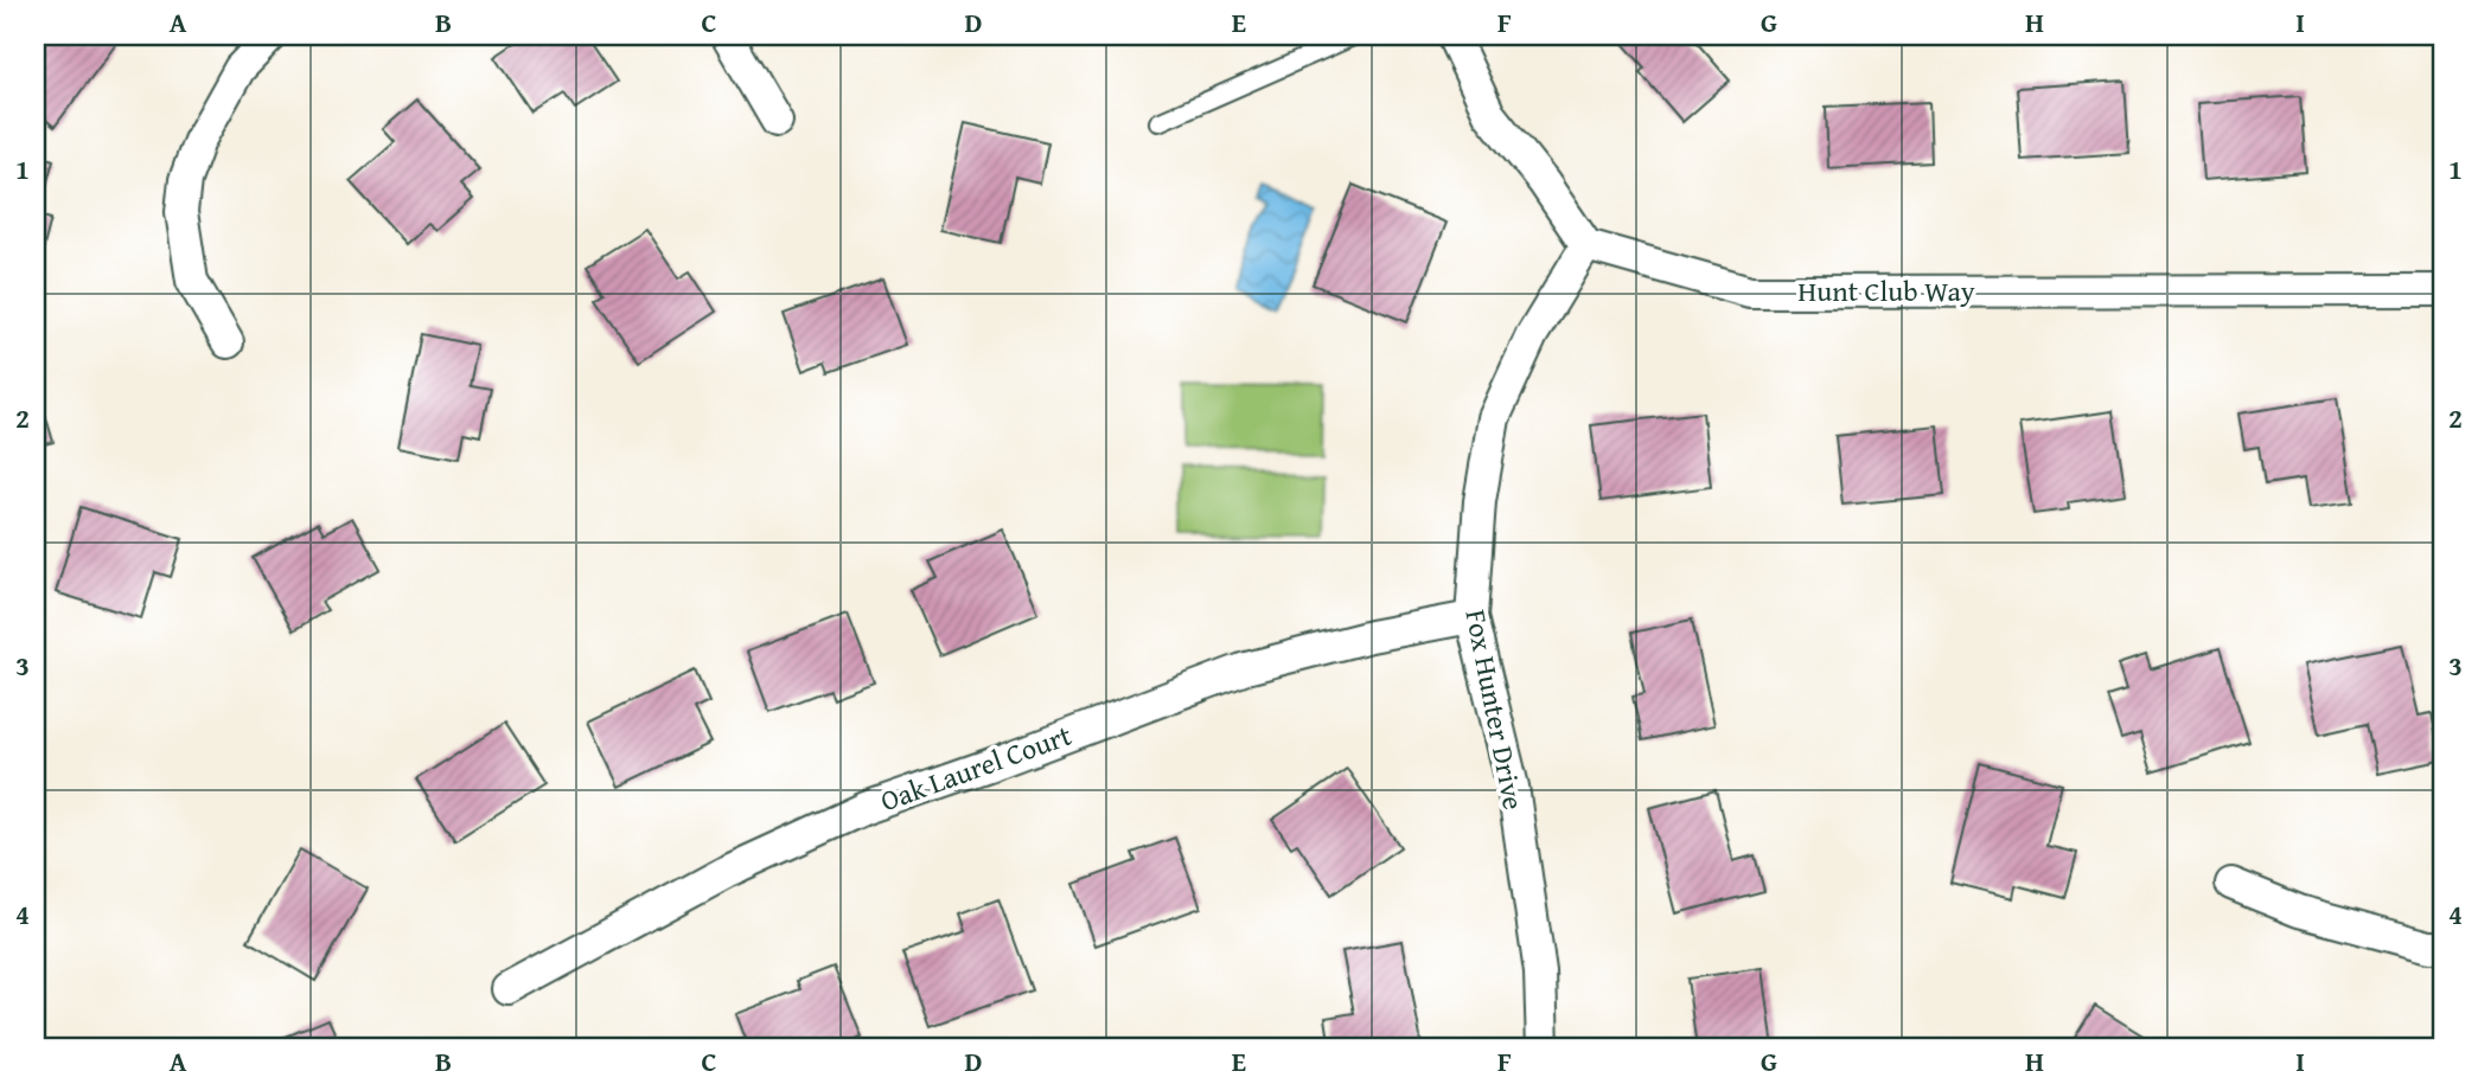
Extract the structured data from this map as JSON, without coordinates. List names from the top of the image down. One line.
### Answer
{"streets":{"street":["Hunt Club Way","Fox Hunter Drive","Oak Laurel Court"]},"crossings":[["Hunt Club Way","Fox Hunter Drive"],["Fox Hunter Drive","Oak Laurel Court"]],"grid":{"columns":["A","B","C","D","E","F","G","H","I"],"rows":["1","2","3","4"]}}
